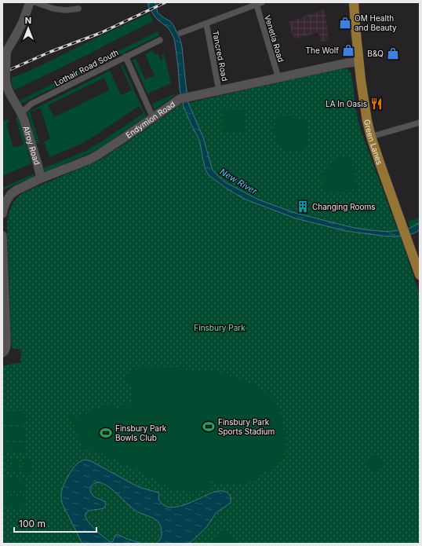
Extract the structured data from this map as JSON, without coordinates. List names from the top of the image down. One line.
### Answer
{"streets":{"main road":["Endymion Road","Green Lanes","Alroy Road"],"street":["Venetia Road","Tancred Road","Lothair Road South"]},"crossings":[["Venetia Road","Endymion Road"],["Tancred Road","Endymion Road"],["Lothair Road South","Alroy Road"],["Endymion Road","Green Lanes"],["Endymion Road","Alroy Road"]],"water":["New River"],"parks":["Finsbury Park"],"places":{"shop":["OM Health and Beauty","The Wolf","B&Q"],"restaurant":["LA In Oasis"],"building":["Changing Rooms"],"sports":["Finsbury Park Sports Stadium","Finsbury Park Bowls Club"]},"scale_bar":"100 m","north":"top"}
